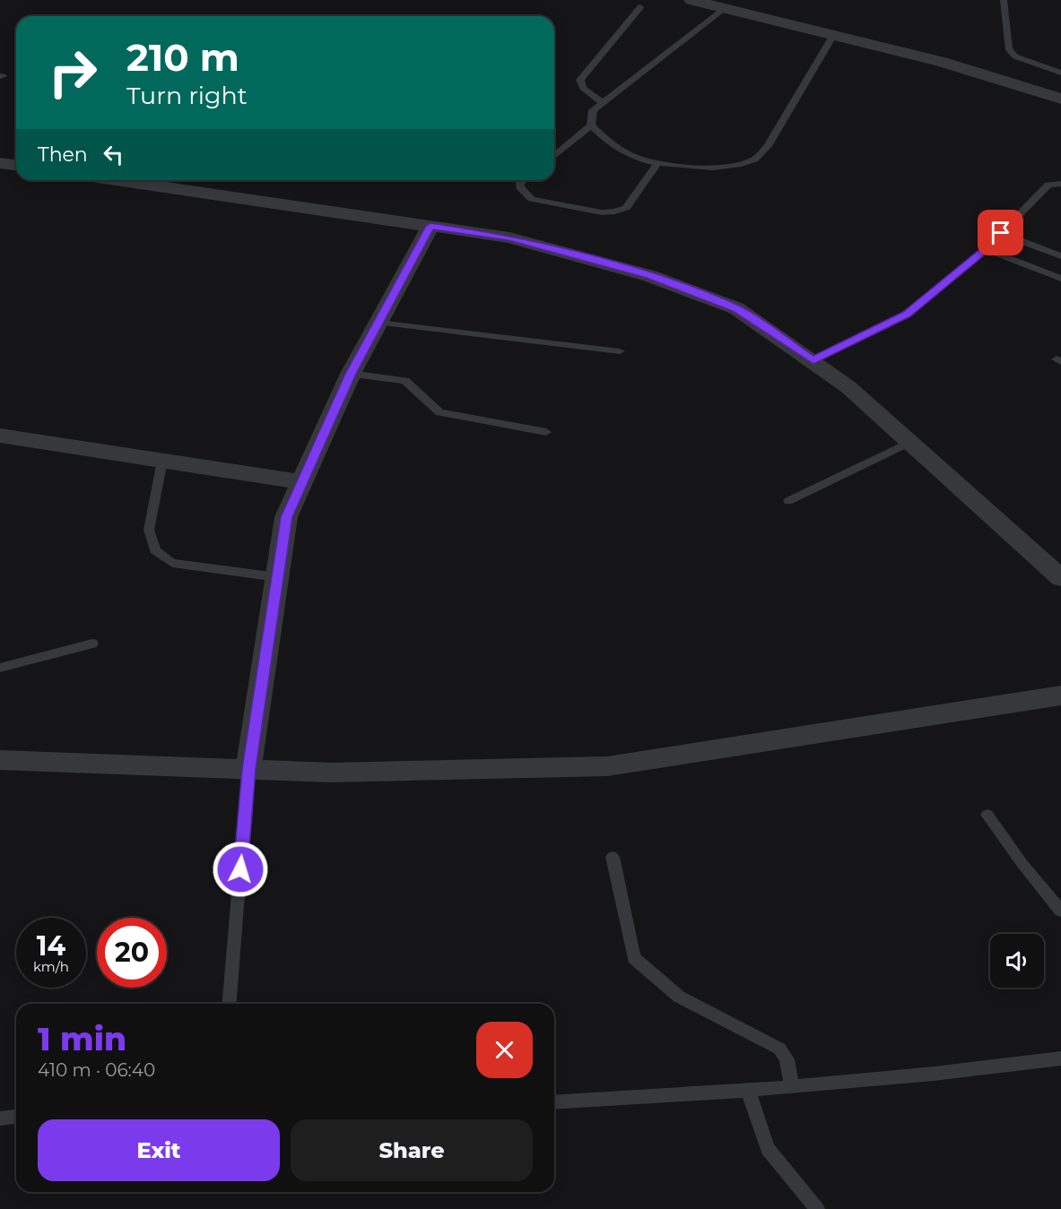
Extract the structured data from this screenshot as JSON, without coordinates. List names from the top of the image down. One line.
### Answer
{"page":{"turn":["210 m","Turn right"],"then":"Then","speed":"14 km/h","limit":"20","heading":["1 min","410 m · 06:40"],"buttons":["Exit","Share"]}}
